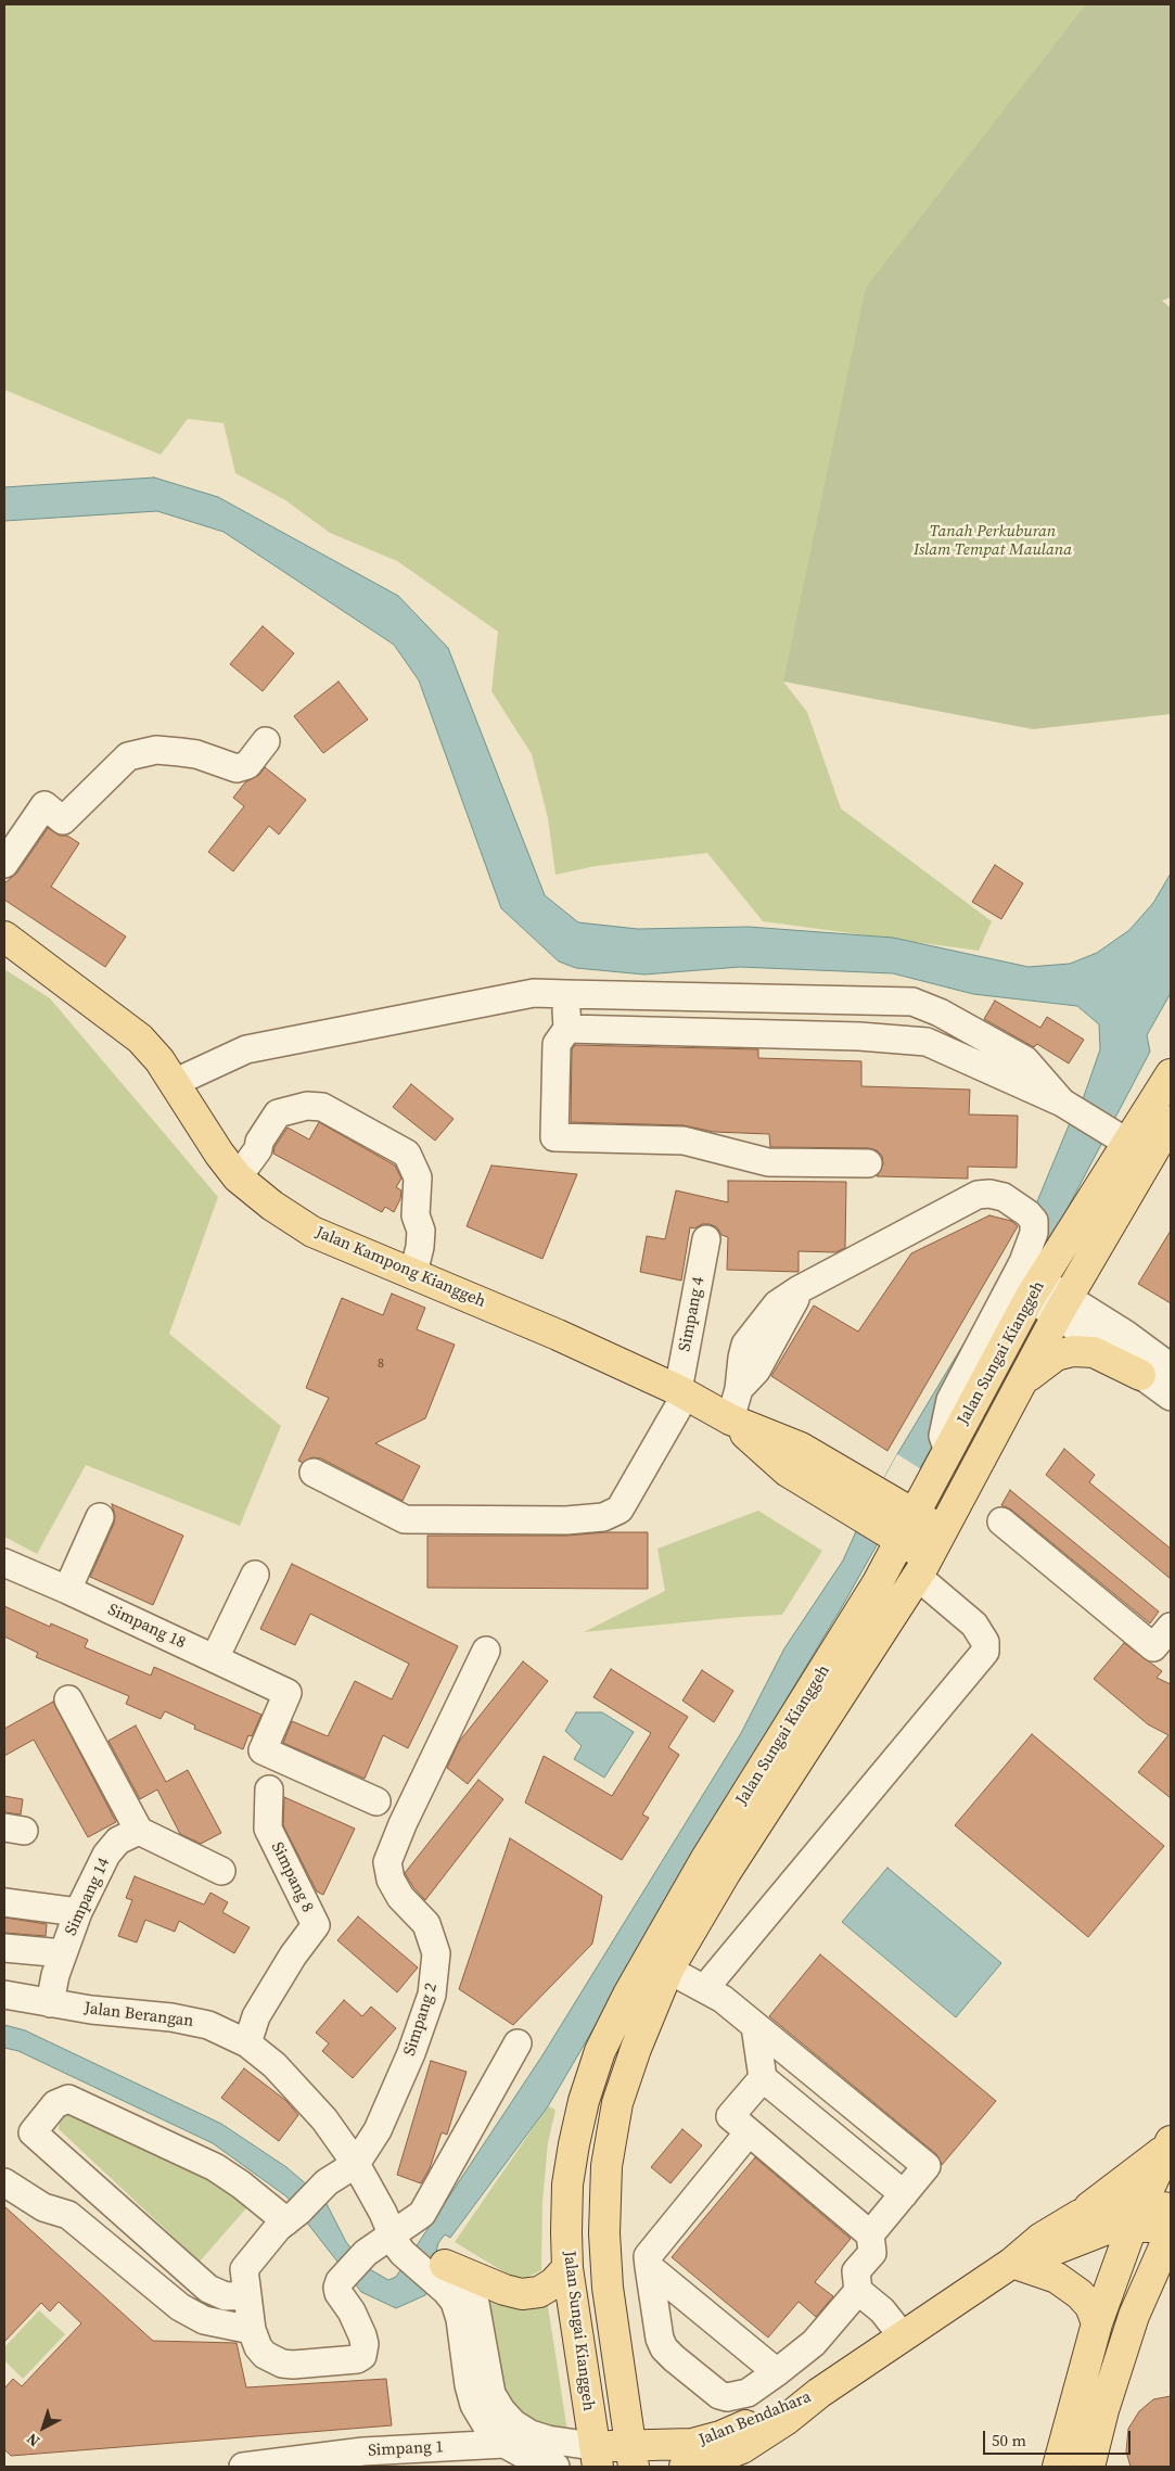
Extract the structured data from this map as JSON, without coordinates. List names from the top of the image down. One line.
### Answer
{"streets":{"main road":["Jalan Kampong Kianggeh","Jalan Sungai Kianggeh","Jalan Bendahara"],"street":["Simpang 4","Simpang 18","Simpang 8","Simpang 14","Jalan Berangan","Simpang 2","Simpang 1"]},"crossings":[["Jalan Kampong Kianggeh","Simpang 4"],["Jalan Kampong Kianggeh","Jalan Sungai Kianggeh"],["Jalan Sungai Kianggeh","Jalan Berangan"],["Jalan Sungai Kianggeh","Jalan Bendahara"],["Simpang 8","Jalan Berangan"],["Simpang 14","Jalan Berangan"],["Jalan Berangan","Simpang 2"],["Jalan Berangan","Jalan Bendahara"],["Jalan Berangan","Simpang 1"]],"parks":["Tanah Perkuburan Islam Tempat Maulana"],"house_numbers":["8"],"scale_bar":"50 m","north":"bottom left"}
